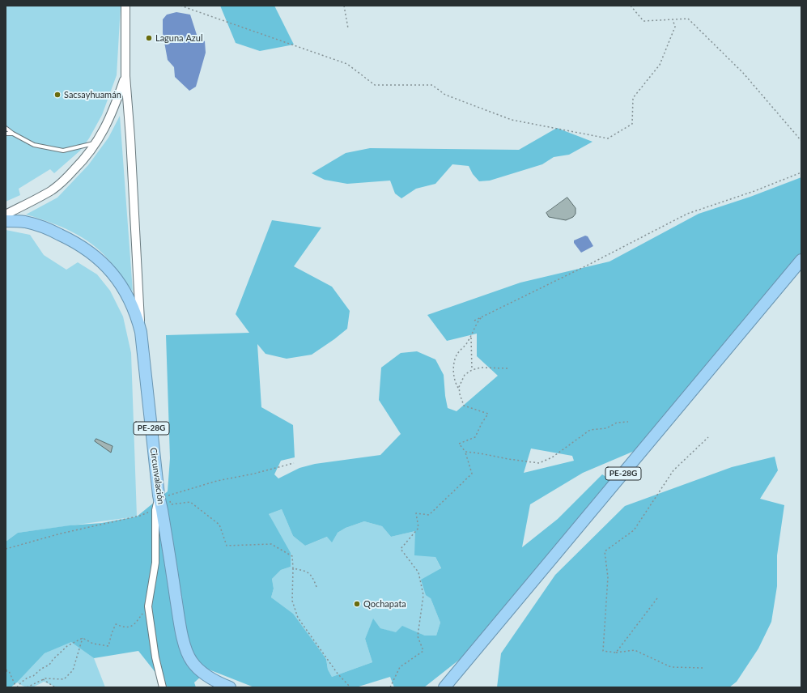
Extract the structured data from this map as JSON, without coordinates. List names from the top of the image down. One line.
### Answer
{"streets":{"highway":["PE-28G","Circunvalación"]},"places":["Laguna Azul","Sacsayhuamán","Qochapata"]}
